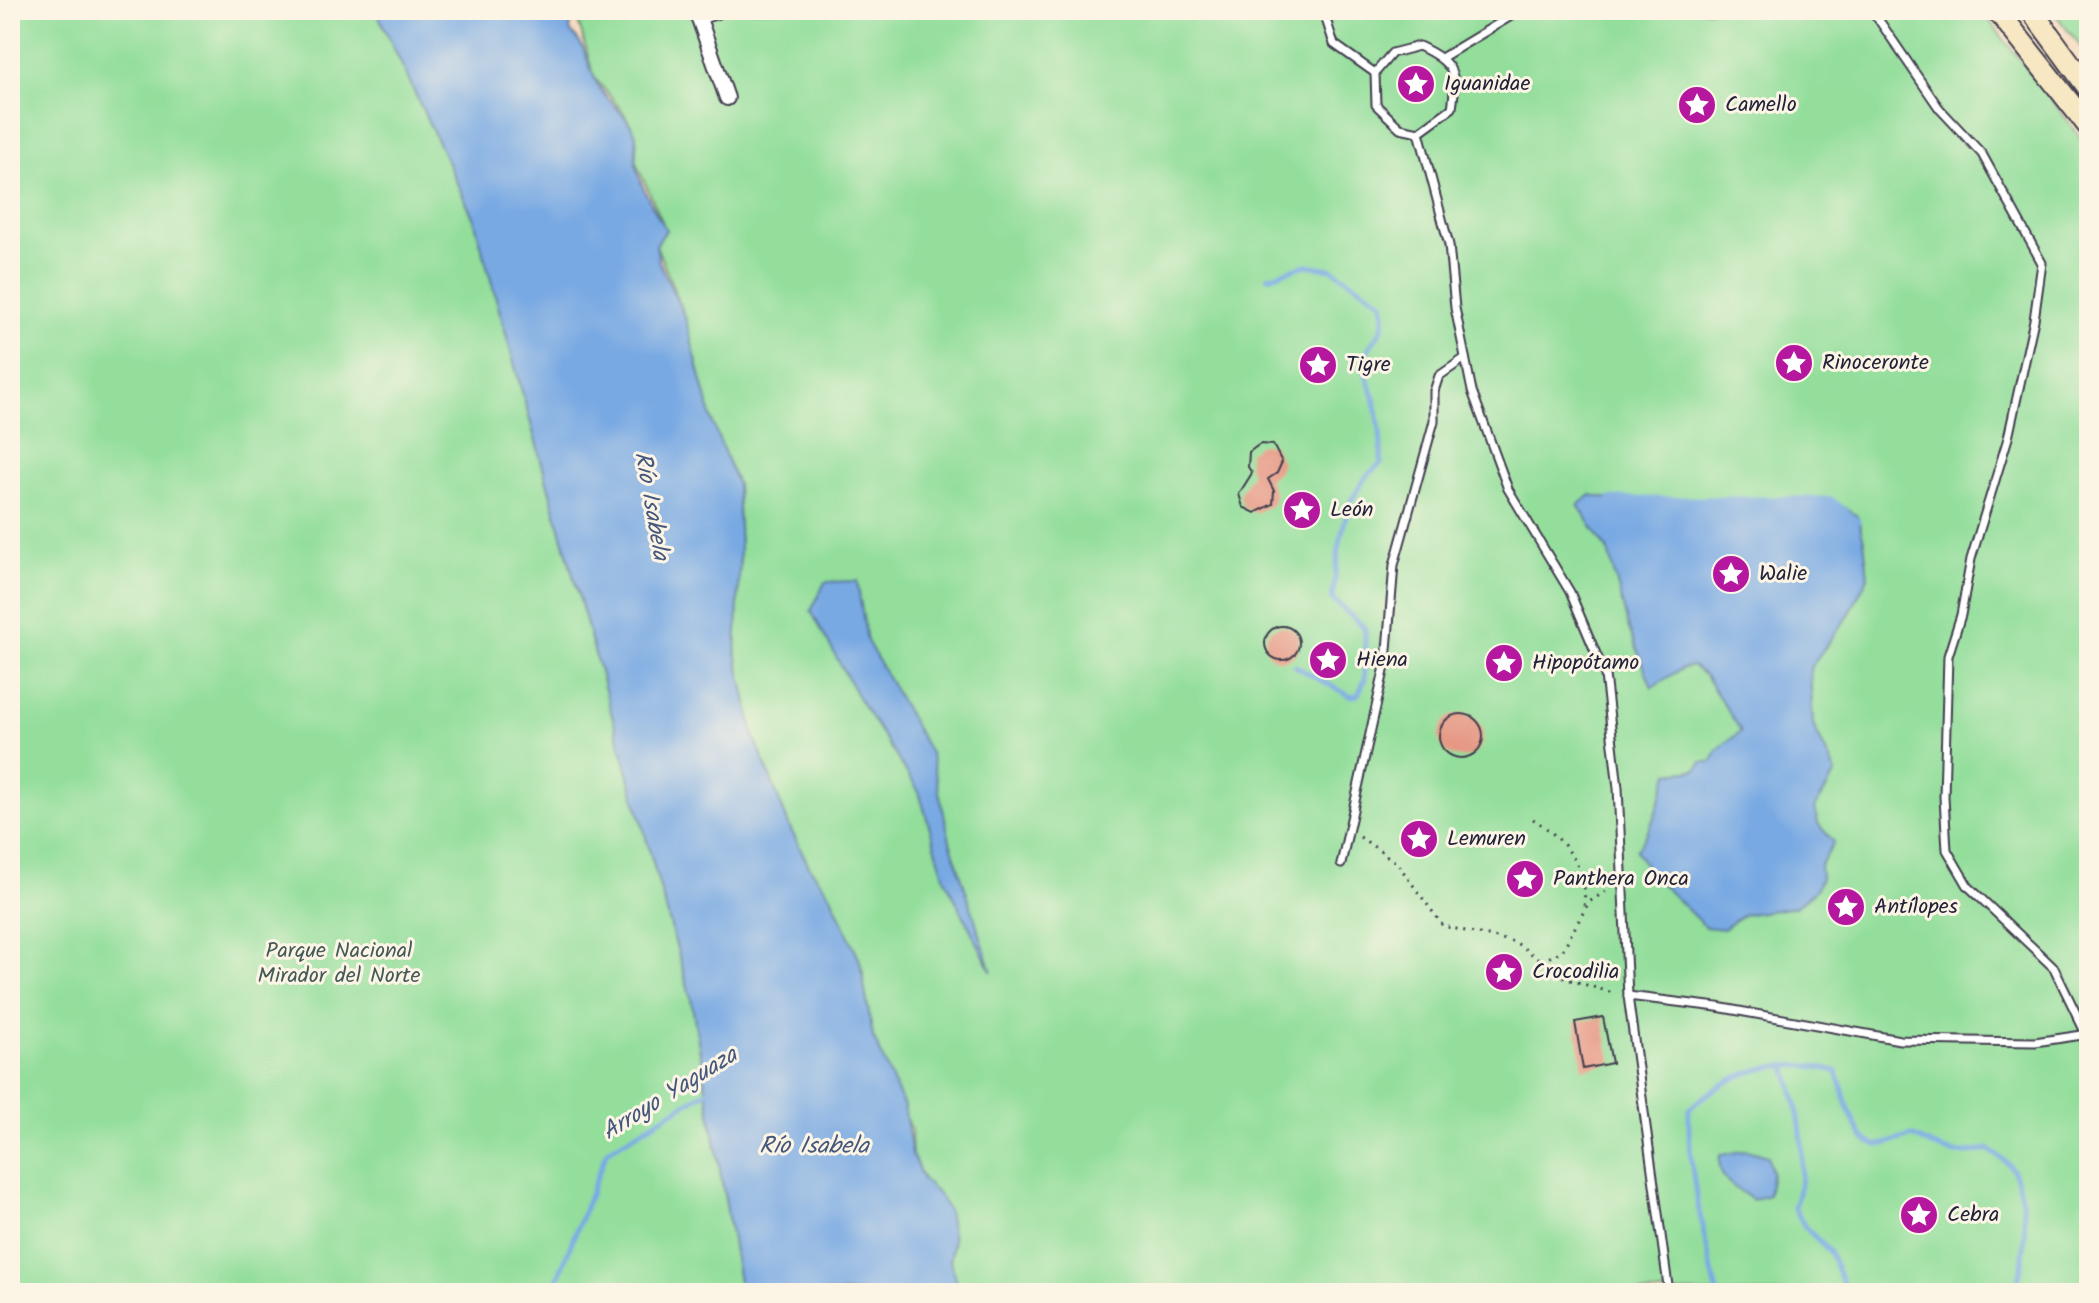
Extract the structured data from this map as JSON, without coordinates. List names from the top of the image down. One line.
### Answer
{"water":["Río Isabela","Arroyo Yaguaza"],"parks":["Parque Nacional Mirador del Norte"],"places":{"place":["Iguanidae","Camello","Rinoceronte","Tigre","León","Walie","Hiena","Hipopótamo","Lemuren","Panthera Onca","Antílopes","Crocodilia","Cebra"]}}
